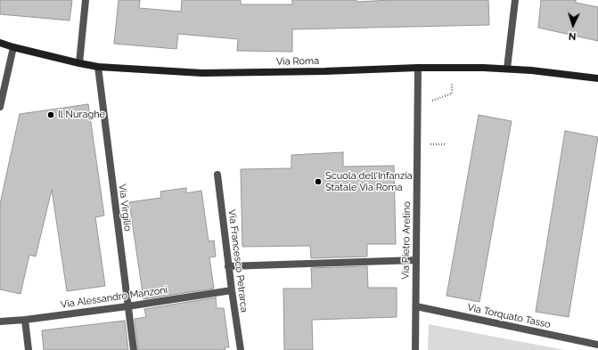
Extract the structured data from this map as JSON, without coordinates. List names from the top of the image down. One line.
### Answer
{"streets":{"main road":["Via Roma"],"street":["Via Virgilio","Via Pietro Aretino","Via Francesco Petrarca","Via Alessandro Manzoni","Via Torquato Tasso"]},"crossings":[["Via Roma","Via Virgilio"],["Via Roma","Via Pietro Aretino"],["Via Virgilio","Via Alessandro Manzoni"],["Via Pietro Aretino","Via Torquato Tasso"],["Via Francesco Petrarca","Via Alessandro Manzoni"]],"places":["Il Nuraghe","Scuola dell'Infanzia Statale Via Roma"],"north":"bottom"}
